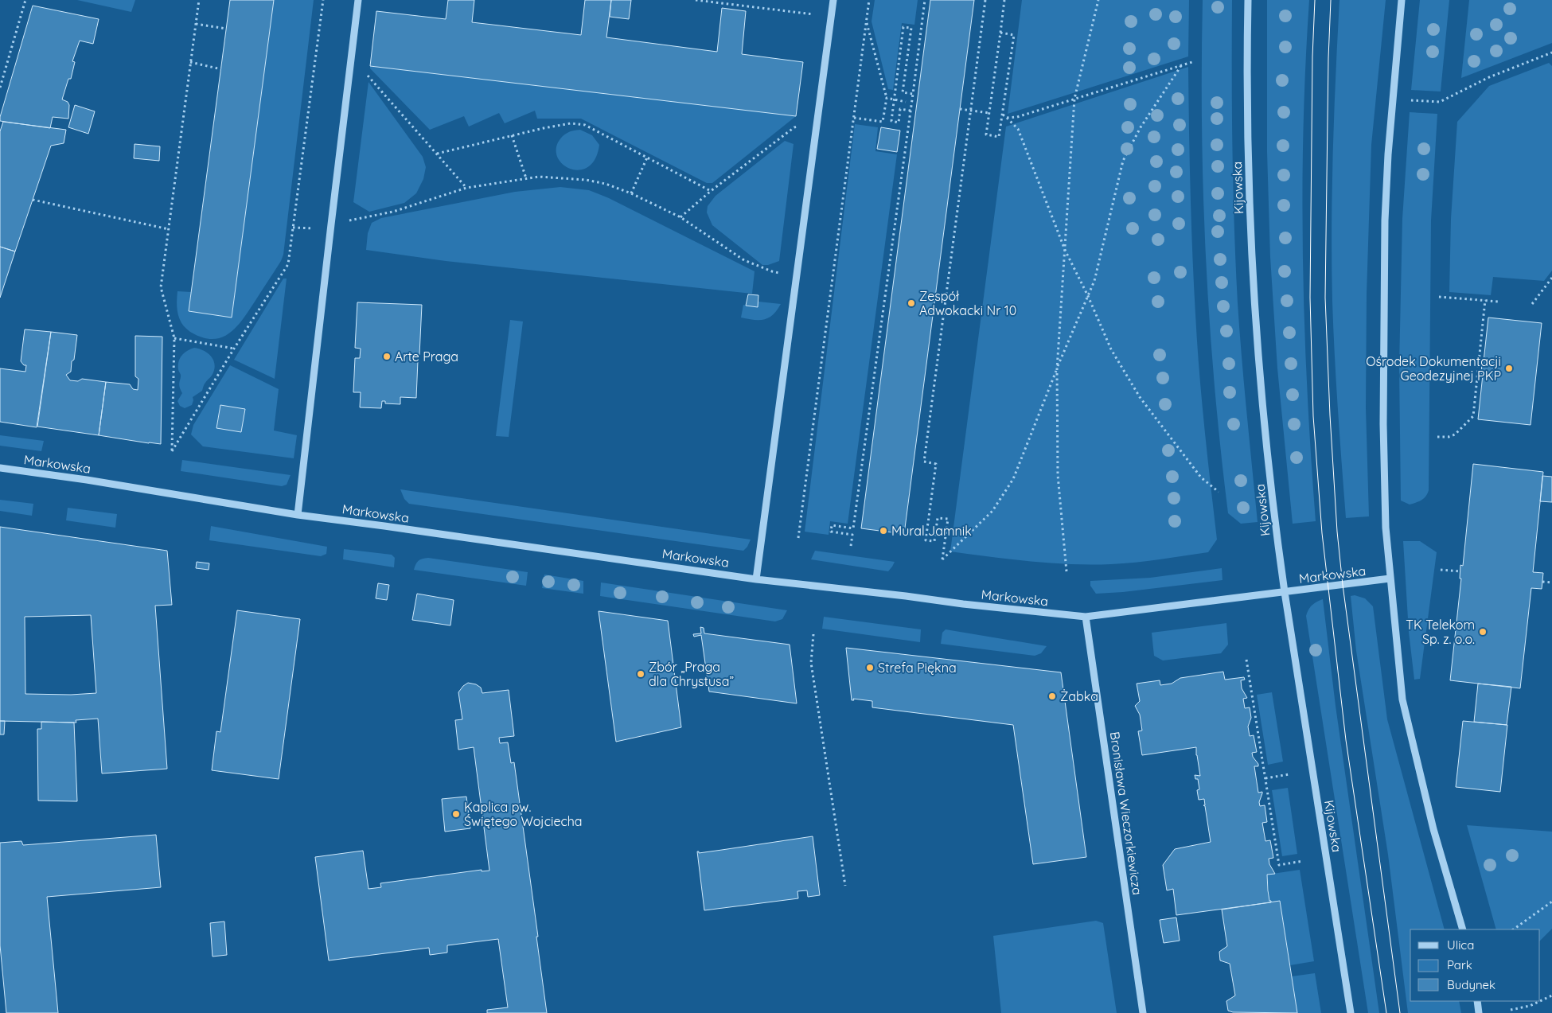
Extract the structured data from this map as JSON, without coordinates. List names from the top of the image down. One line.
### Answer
{"streets":{"street":["Kijowska","Markowska","Bronisława Wieczorkiewicza"]},"crossings":[["Kijowska","Markowska"],["Markowska","Bronisława Wieczorkiewicza"]],"places":["Zespół Adwokacki Nr 10","Arte Praga","Ośrodek Dokumentacji Geodezyjnej PKP","Mural Jamnik","TK Telekom Sp. z. o.o.","Strefa Piękna","Zbór „Praga dla Chrystusa”","Żabka","Kaplica pw. Świętego Wojciecha"],"legend":["Ulica","Park","Budynek"]}
